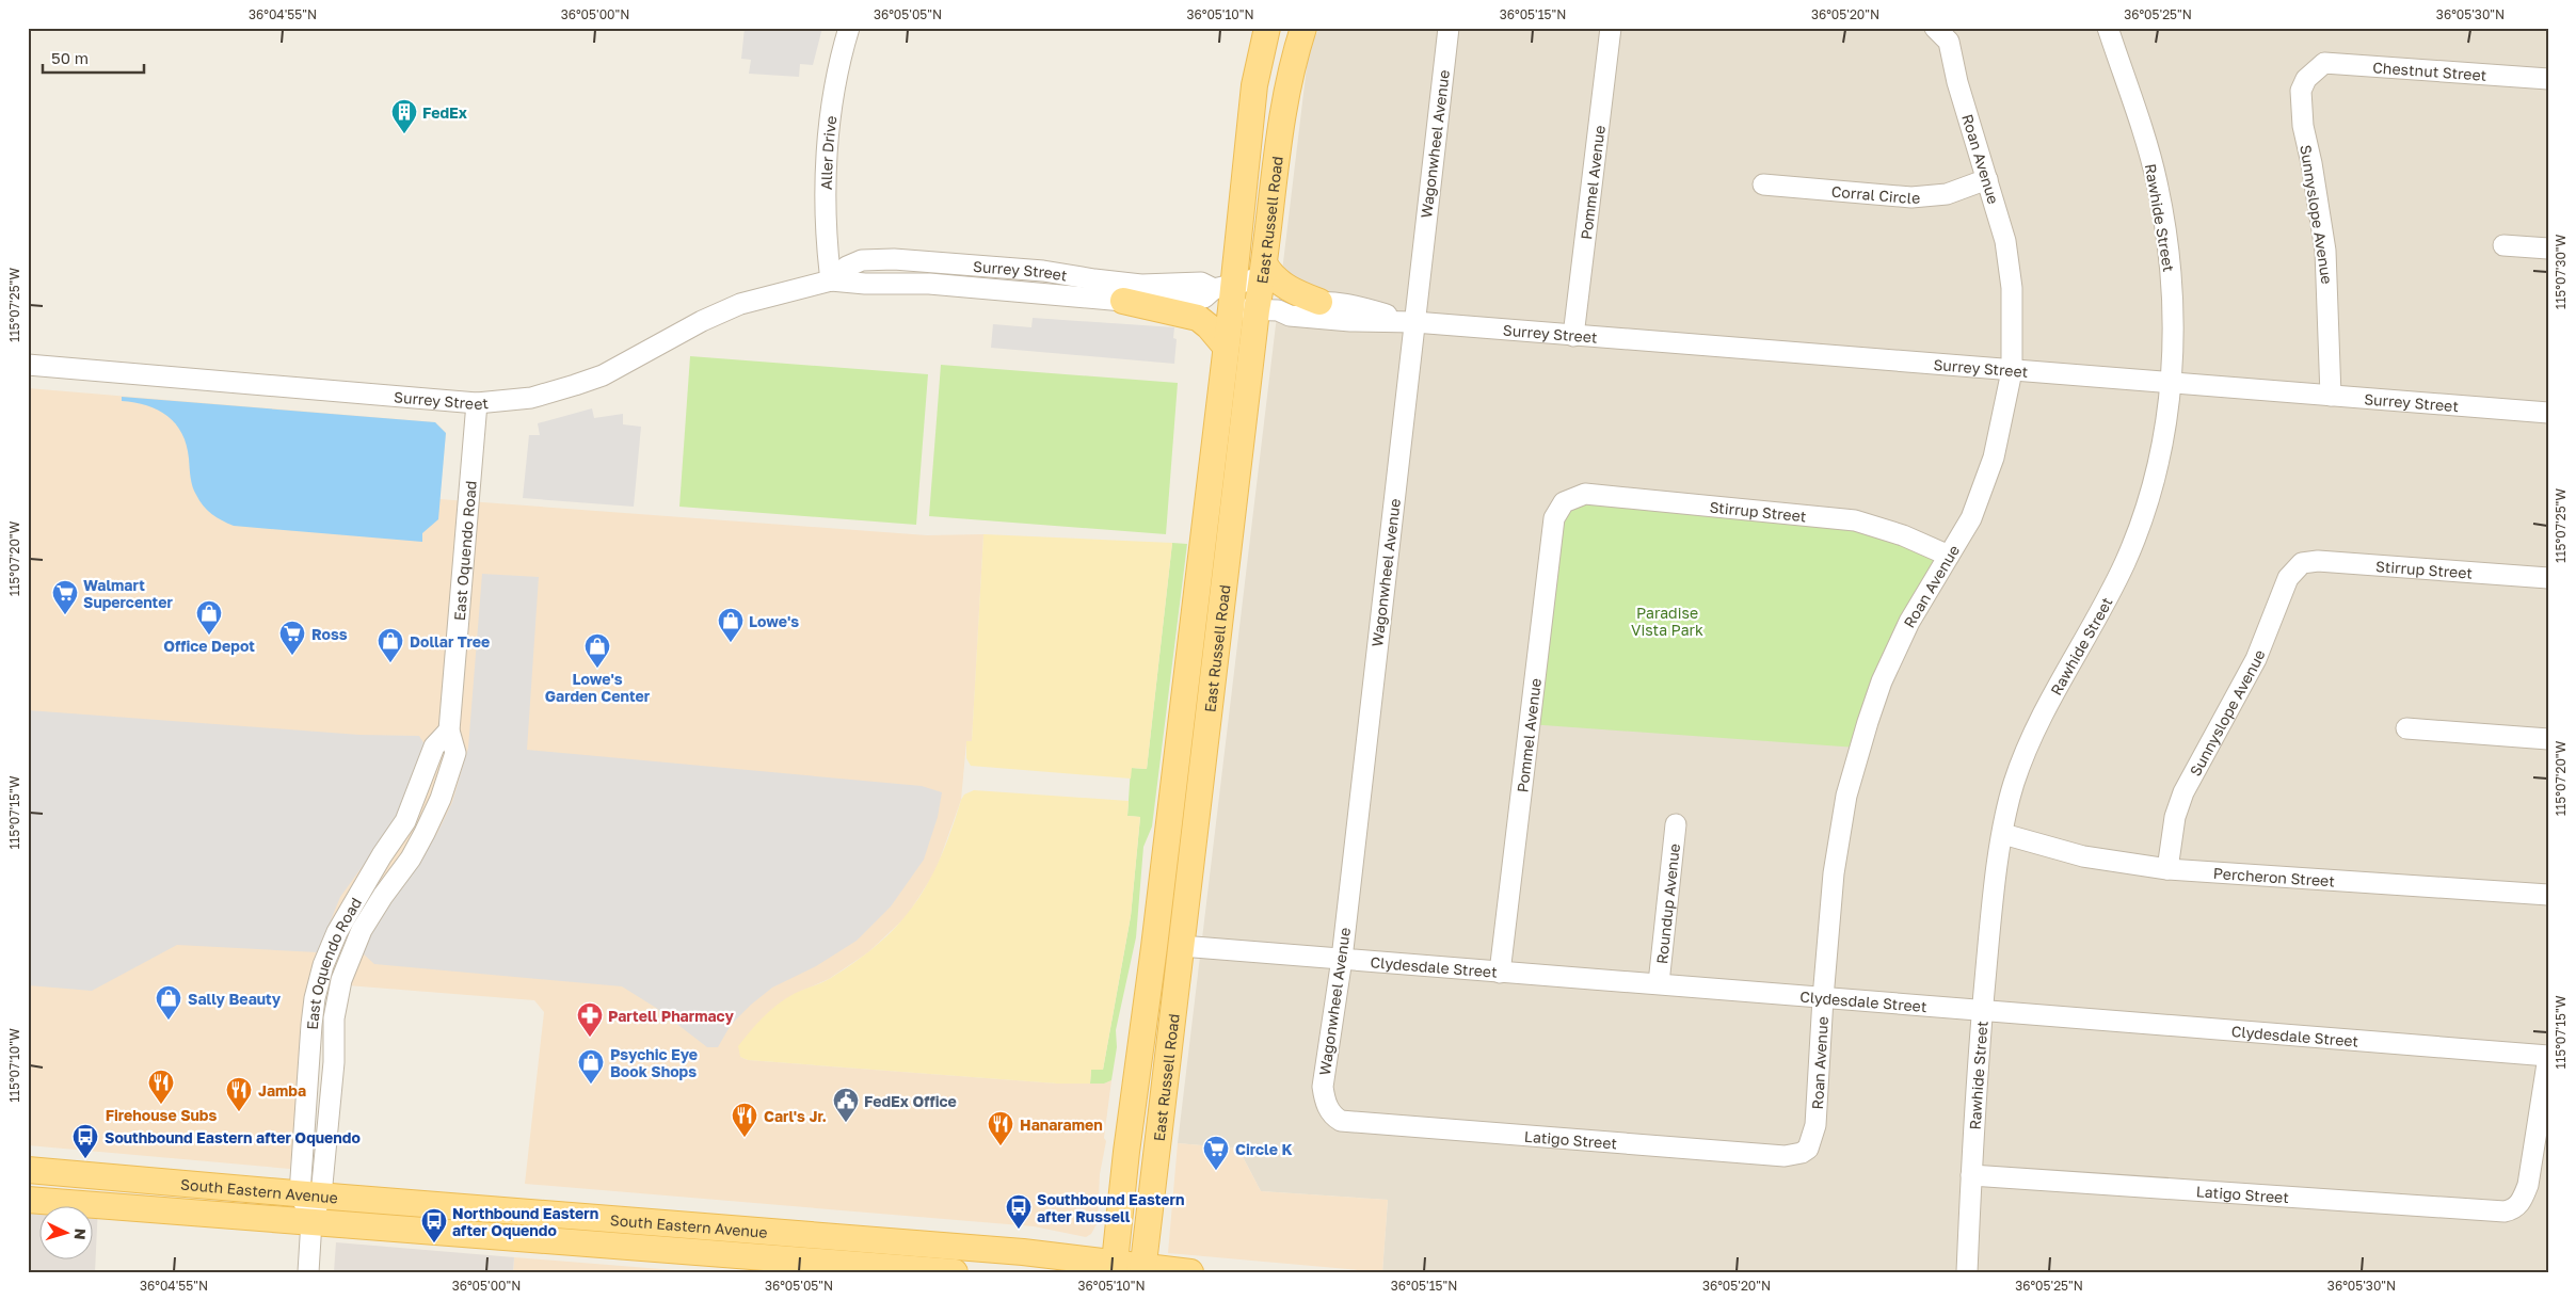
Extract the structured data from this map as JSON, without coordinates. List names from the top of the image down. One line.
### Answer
{"streets":{"main road":["East Russell Road","South Eastern Avenue"],"street":["Chestnut Street","Wagonwheel Avenue","Aller Drive","Roan Avenue","Pommel Avenue","Corral Circle","Sunnyslope Avenue","Rawhide Street","Surrey Street","Stirrup Street","East Oquendo Road","Percheron Street","Roundup Avenue","Clydesdale Street","Latigo Street"]},"crossings":[["Chestnut Street","Sunnyslope Avenue"],["Wagonwheel Avenue","Surrey Street"],["Wagonwheel Avenue","Clydesdale Street"],["Wagonwheel Avenue","Latigo Street"],["Aller Drive","Surrey Street"],["Roan Avenue","Corral Circle"],["Roan Avenue","Surrey Street"],["Roan Avenue","Stirrup Street"],["Roan Avenue","Clydesdale Street"],["Roan Avenue","Latigo Street"],["Pommel Avenue","Surrey Street"],["Pommel Avenue","Stirrup Street"],["Pommel Avenue","Clydesdale Street"],["Sunnyslope Avenue","Surrey Street"],["Sunnyslope Avenue","Stirrup Street"],["Sunnyslope Avenue","Percheron Street"],["Rawhide Street","Surrey Street"],["Rawhide Street","Percheron Street"],["Rawhide Street","Clydesdale Street"],["Rawhide Street","Latigo Street"],["East Russell Road","Surrey Street"],["East Russell Road","Clydesdale Street"],["East Russell Road","South Eastern Avenue"],["Surrey Street","East Oquendo Road"],["East Oquendo Road","South Eastern Avenue"],["Roundup Avenue","Clydesdale Street"],["Clydesdale Street","Latigo Street"]],"parks":["Paradise Vista Park"],"places":{"building":["FedEx"],"supermarket":["Walmart Supercenter","Ross","Circle K"],"shop":["Office Depot","Lowe's","Dollar Tree","Lowe's Garden Center","Sally Beauty","Psychic Eye Book Shops"],"pharmacy":["Partell Pharmacy"],"restaurant":["Firehouse Subs","Jamba","Carl's Jr.","Hanaramen"],"public building":["FedEx Office"],"bus stop":["Southbound Eastern after Oquendo","Southbound Eastern after Russell","Northbound Eastern after Oquendo"]},"scale_bar":"50 m","north":"right","coordinates":["36°04'55\"N","36°05'00\"N","36°05'05\"N","36°05'10\"N","36°05'15\"N","36°05'20\"N","36°05'25\"N","36°05'30\"N","115°07'30\"W","115°07'25\"W","115°07'20\"W","115°07'15\"W","115°07'10\"W"]}
